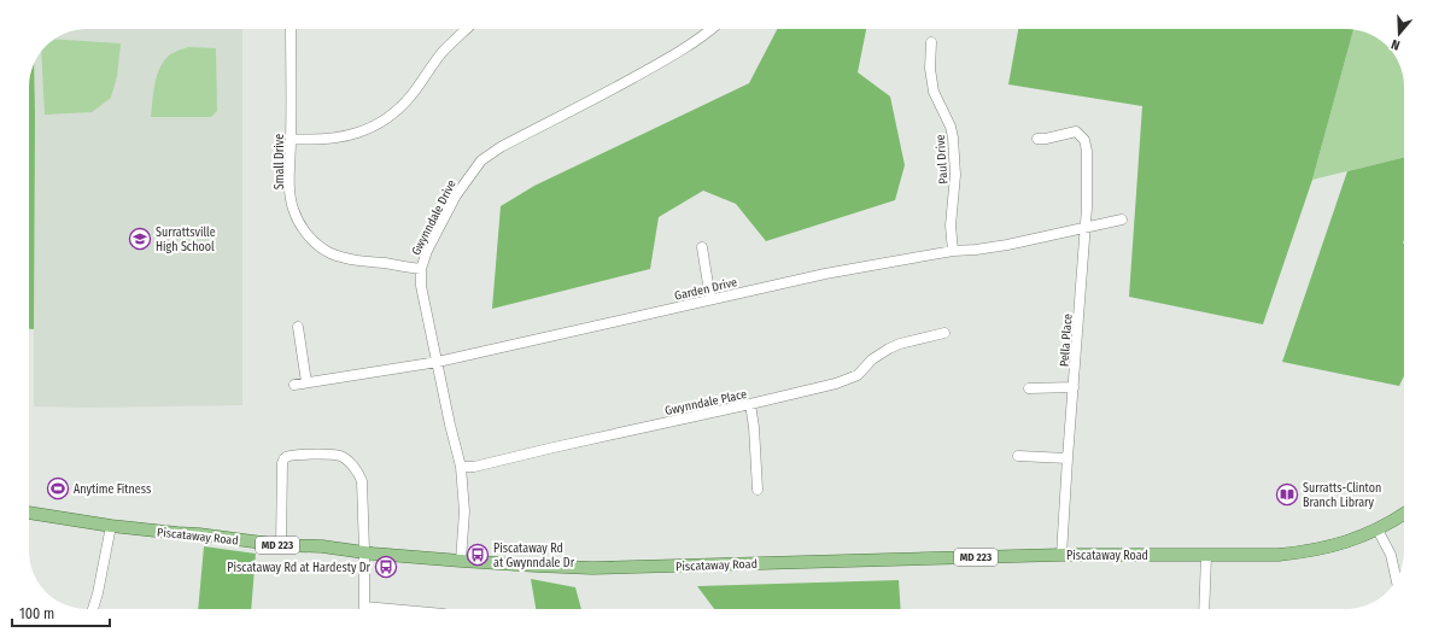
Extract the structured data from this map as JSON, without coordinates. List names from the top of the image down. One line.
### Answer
{"streets":{"main road":["Piscataway Road","MD 223"],"street":["Paul Drive","Small Drive","Gwynndale Drive","Garden Drive","Pella Place","Gwynndale Place"]},"crossings":[["Paul Drive","Garden Drive"],["Small Drive","Gwynndale Drive"],["Gwynndale Drive","Garden Drive"],["Gwynndale Drive","Gwynndale Place"],["Gwynndale Drive","Piscataway Road"],["Garden Drive","Pella Place"],["Pella Place","Piscataway Road"]],"places":{"school or university":["Surrattsville High School"],"sports":["Anytime Fitness"],"library":["Surratts-Clinton Branch Library"],"bus stop":["Piscataway Rd at Gwynndale Dr","Piscataway Rd at Hardesty Dr"]},"scale_bar":"100 m","north":"bottom"}
